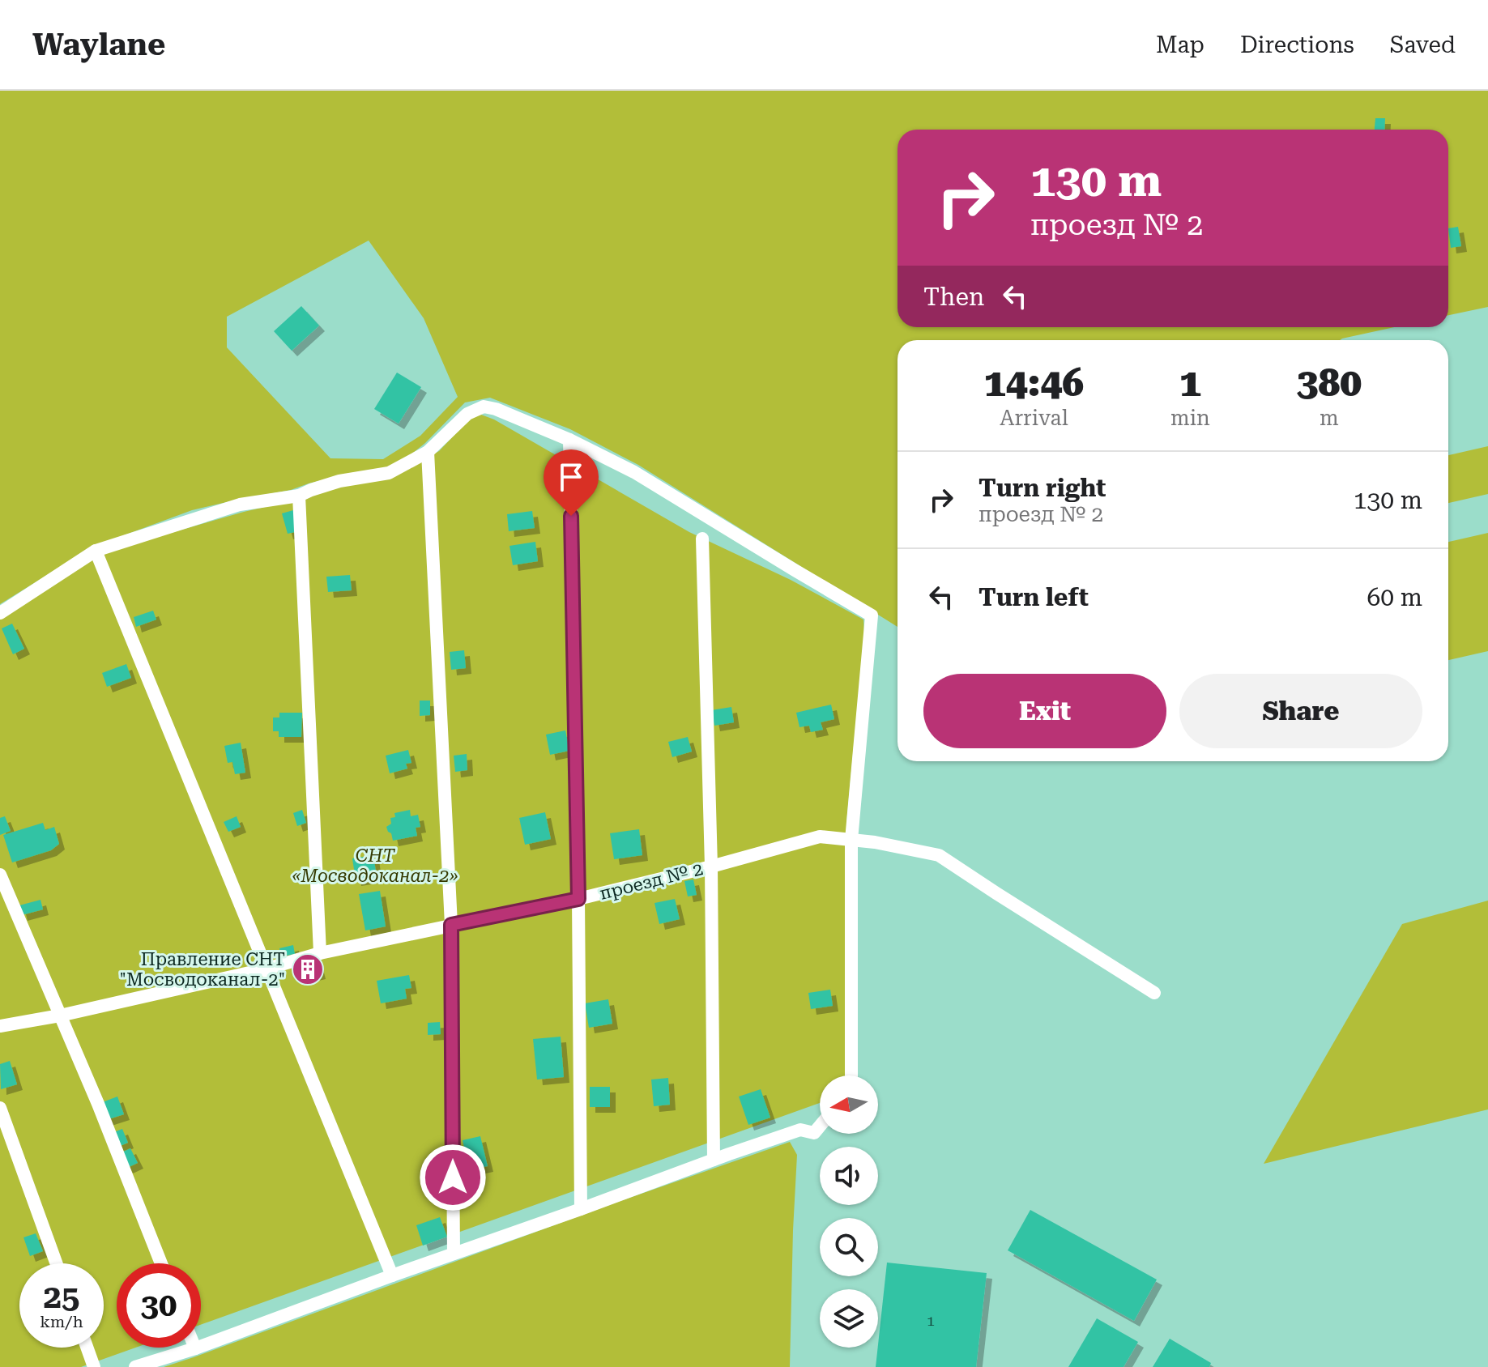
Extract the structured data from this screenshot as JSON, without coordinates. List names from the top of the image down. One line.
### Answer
{"streets":{"street":["проезд № 2"]},"parks":["СНТ «Мосводоканал-2»"],"places":{"building":["Правление СНТ \"Мосводоканал-2\""]},"house_numbers":["1"],"north":"left","page":{"header":"Waylane","nav":["Map","Directions","Saved"],"turn":["130 m","проезд № 2"],"then":"Then","eta":["14:46","Arrival","1","min","380","m"],"list":[{"name":"Turn right","note":"проезд № 2","value":"130 m"},{"name":"Turn left","value":"60 m"}],"buttons":["Exit","Share"],"speed":"25 km/h","limit":"30"}}
